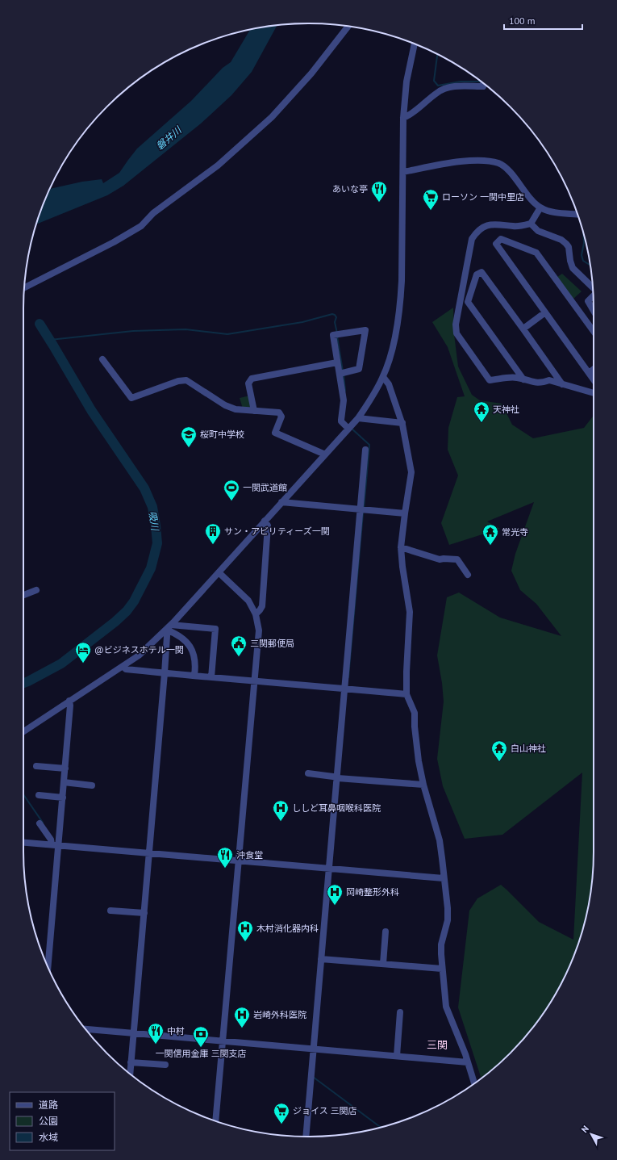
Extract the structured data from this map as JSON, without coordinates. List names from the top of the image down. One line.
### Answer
{"districts":["三関"],"water":["磐井川","吸川"],"places":{"restaurant":["あいな亭","沖食堂","中村"],"supermarket":["ローソン 一関中里店","ジョイス 三関店"],"temple":["天神社","常光寺","白山神社"],"school or university":["桜町中学校"],"sports":["一関武道館"],"building":["サン・アビリティーズ一関"],"public building":["三関郵便局"],"hotel":["@ビジネスホテル一関"],"hospital":["ししど耳鼻咽喉科医院","岡崎整形外科","木村消化器内科","岩崎外科医院"],"bank":["一関信用金庫 三関支店"]},"legend":["道路","公園","水域"],"scale_bar":"100 m","north":"top left"}
